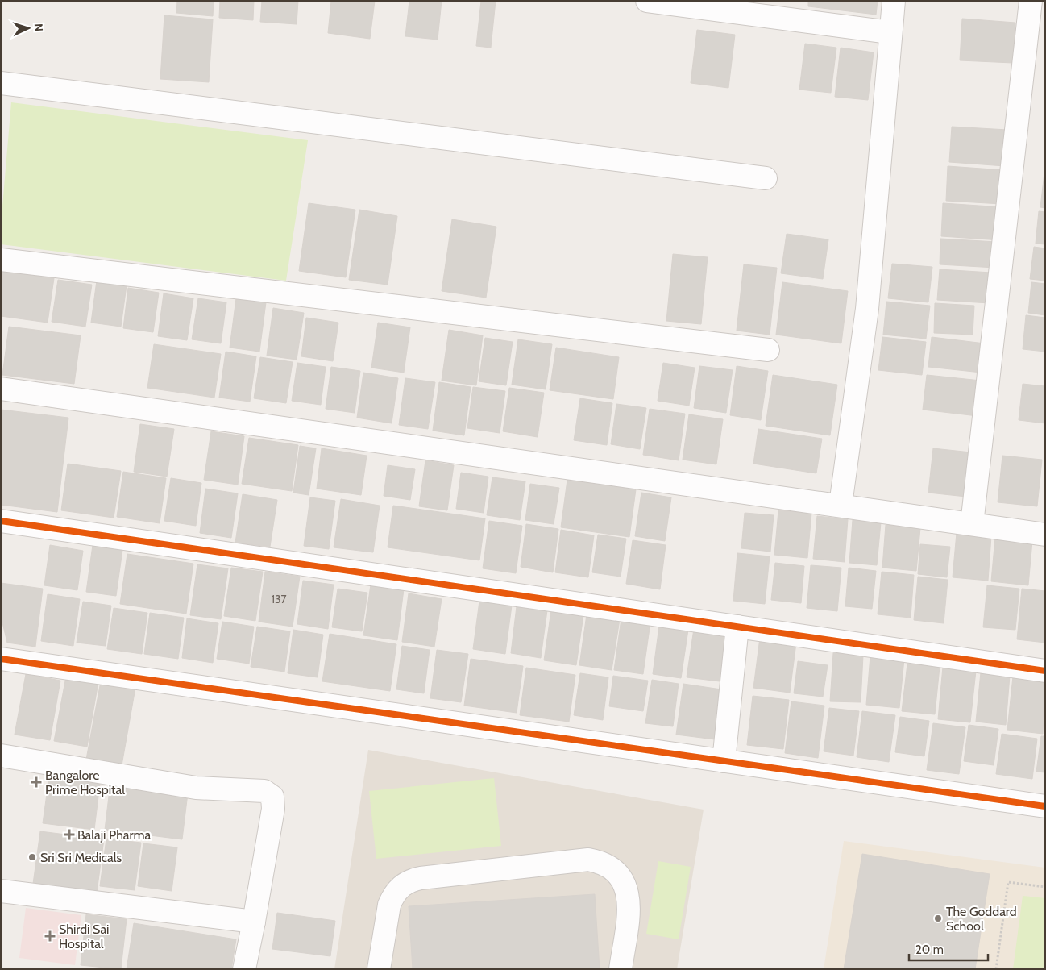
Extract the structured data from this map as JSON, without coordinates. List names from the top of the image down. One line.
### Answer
{"places":{"health":["Bangalore Prime Hospital","Balaji Pharma","Shirdi Sai Hospital"],"other":["Sri Sri Medicals","The Goddard School"]},"house_numbers":["137"],"scale_bar":"20 m","north":"right"}
